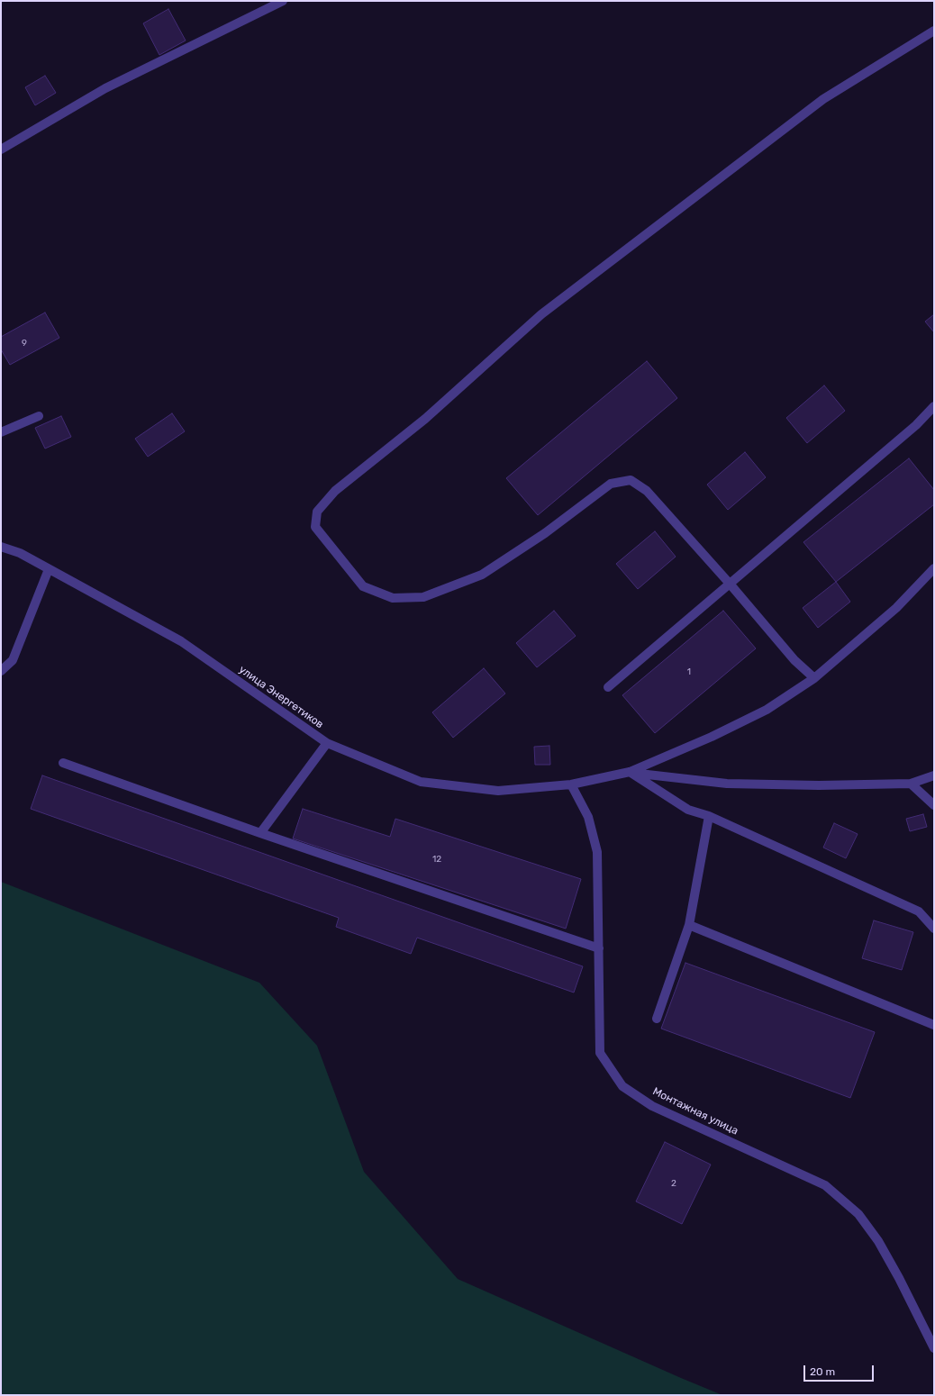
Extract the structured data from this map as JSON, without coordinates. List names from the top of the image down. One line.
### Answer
{"streets":{"street":["улица Энергетиков","Монтажная улица"]},"crossings":[["улица Энергетиков","Монтажная улица"]],"house_numbers":["9","1","12","2"],"scale_bar":"20 m"}
